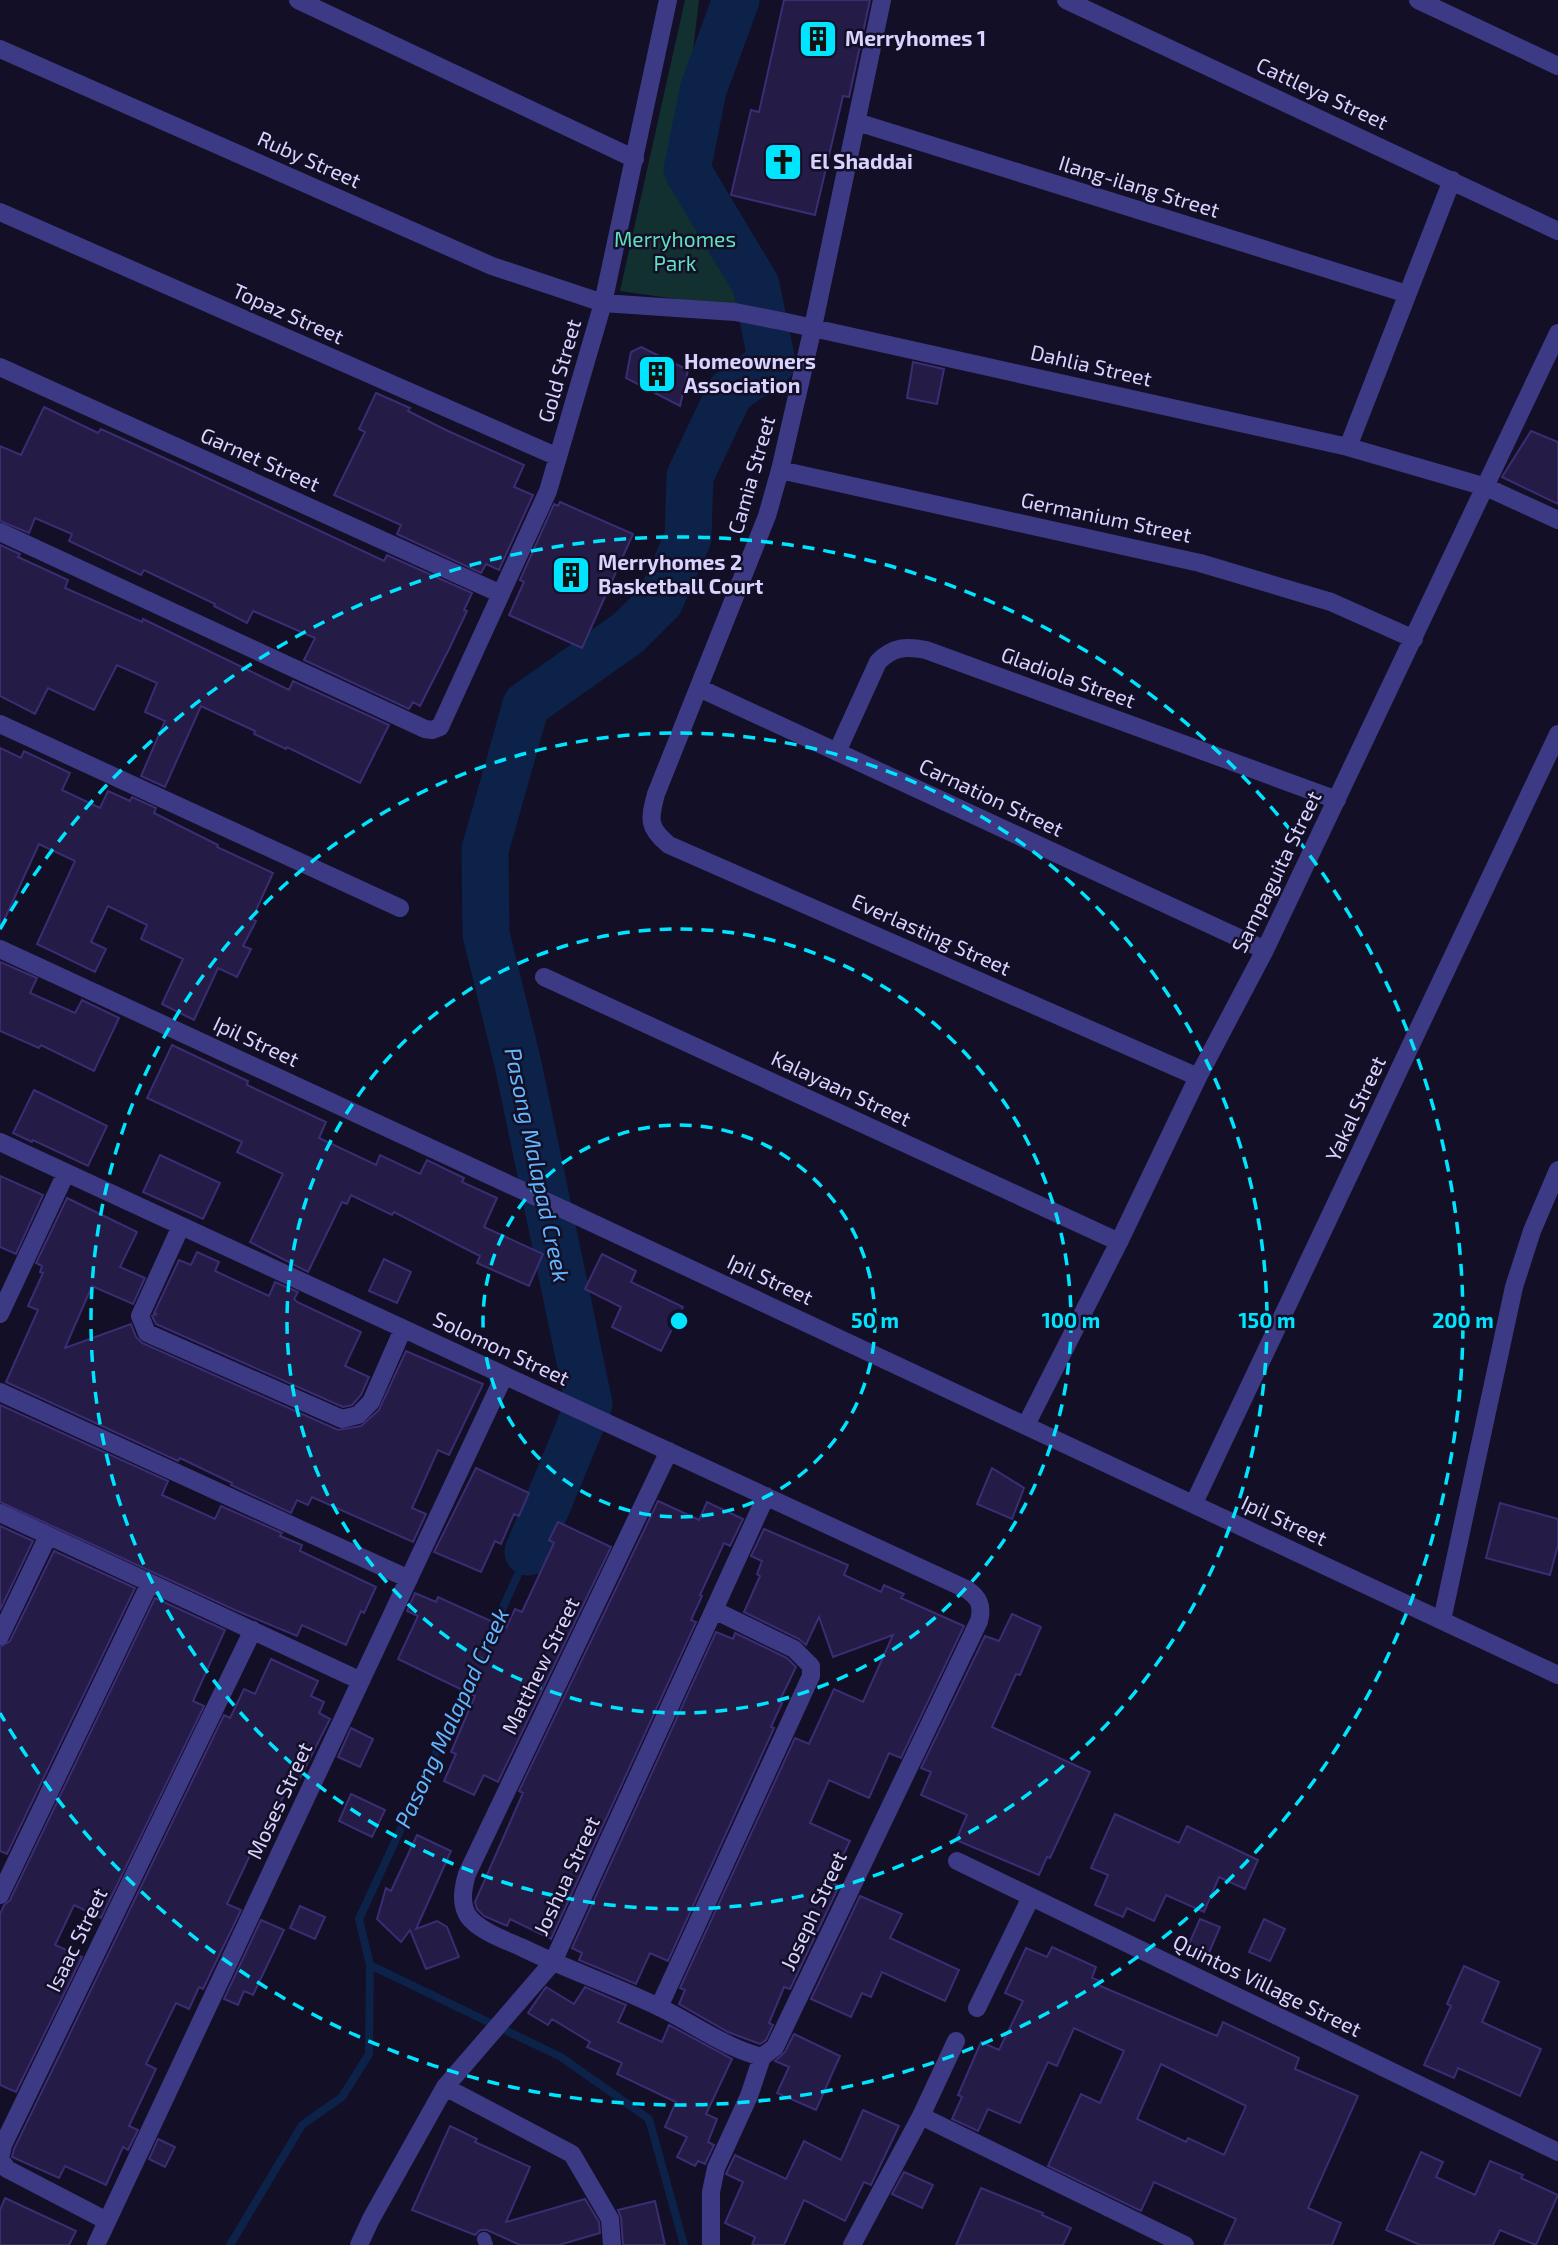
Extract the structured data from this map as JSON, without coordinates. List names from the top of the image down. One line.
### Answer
{"streets":{"street":["Cattleya Street","Ruby Street","Ilang-ilang Street","Topaz Street","Dahlia Street","Gold Street","Garnet Street","Camia Street","Germanium Street","Gladiola Street","Carnation Street","Sampaguita Street","Everlasting Street","Ipil Street","Kalayaan Street","Yakal Street","Solomon Street","Matthew Street","Moses Street","Joshua Street","Joseph Street","Isaac Street","Quintos Village Street"]},"crossings":[["Ruby Street","Dahlia Street"],["Ruby Street","Gold Street"],["Ilang-ilang Street","Camia Street"],["Topaz Street","Gold Street"],["Dahlia Street","Gold Street"],["Dahlia Street","Camia Street"],["Dahlia Street","Sampaguita Street"],["Gold Street","Garnet Street"],["Camia Street","Germanium Street"],["Camia Street","Carnation Street"],["Camia Street","Everlasting Street"],["Germanium Street","Sampaguita Street"],["Gladiola Street","Carnation Street"],["Gladiola Street","Sampaguita Street"],["Carnation Street","Sampaguita Street"],["Sampaguita Street","Everlasting Street"],["Sampaguita Street","Ipil Street"],["Sampaguita Street","Kalayaan Street"],["Ipil Street","Yakal Street"],["Solomon Street","Matthew Street"],["Solomon Street","Moses Street"],["Solomon Street","Joshua Street"],["Solomon Street","Joseph Street"],["Matthew Street","Joshua Street"],["Moses Street","Isaac Street"]],"water":["Pasong Malapad Creek"],"parks":["Merryhomes Park"],"places":{"building":["Merryhomes 1","Homeowners Association","Merryhomes 2 Basketball Court"],"church":["El Shaddai"]},"rings":["50 m","100 m","150 m","200 m"]}
